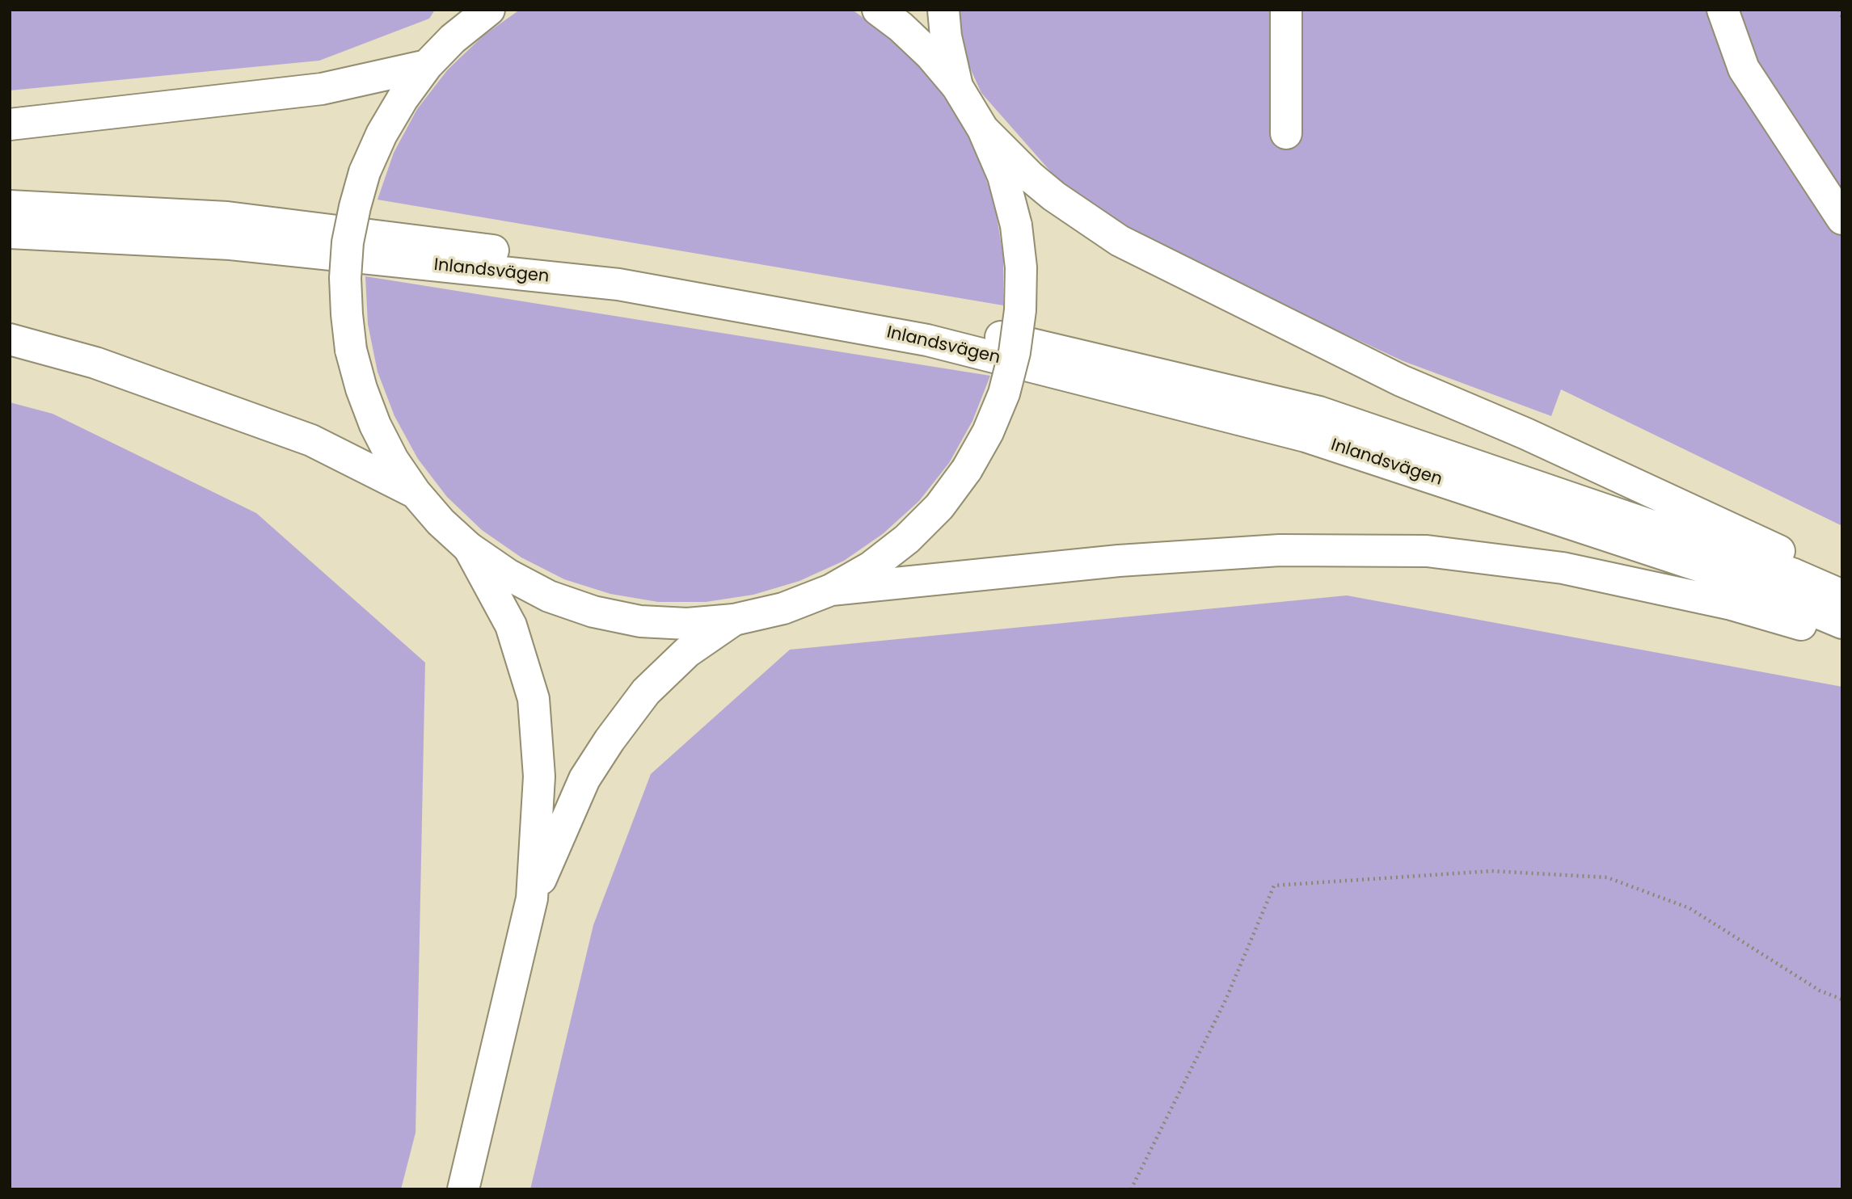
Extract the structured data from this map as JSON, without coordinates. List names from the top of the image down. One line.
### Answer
{"streets":{"main road":["Inlandsvägen"]}}
